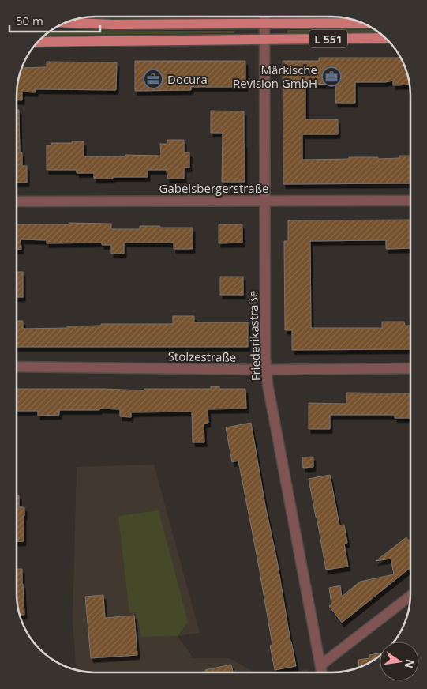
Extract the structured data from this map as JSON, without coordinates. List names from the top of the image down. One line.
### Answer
{"streets":{"main road":["L 551"],"street":["Gabelsbergerstraße","Friederikastraße","Stolzestraße"]},"crossings":[["L 551","Friederikastraße"],["Gabelsbergerstraße","Friederikastraße"],["Friederikastraße","Stolzestraße"]],"places":{"office":["Märkische Revision GmbH","Docura"]},"scale_bar":"50 m","north":"right"}
